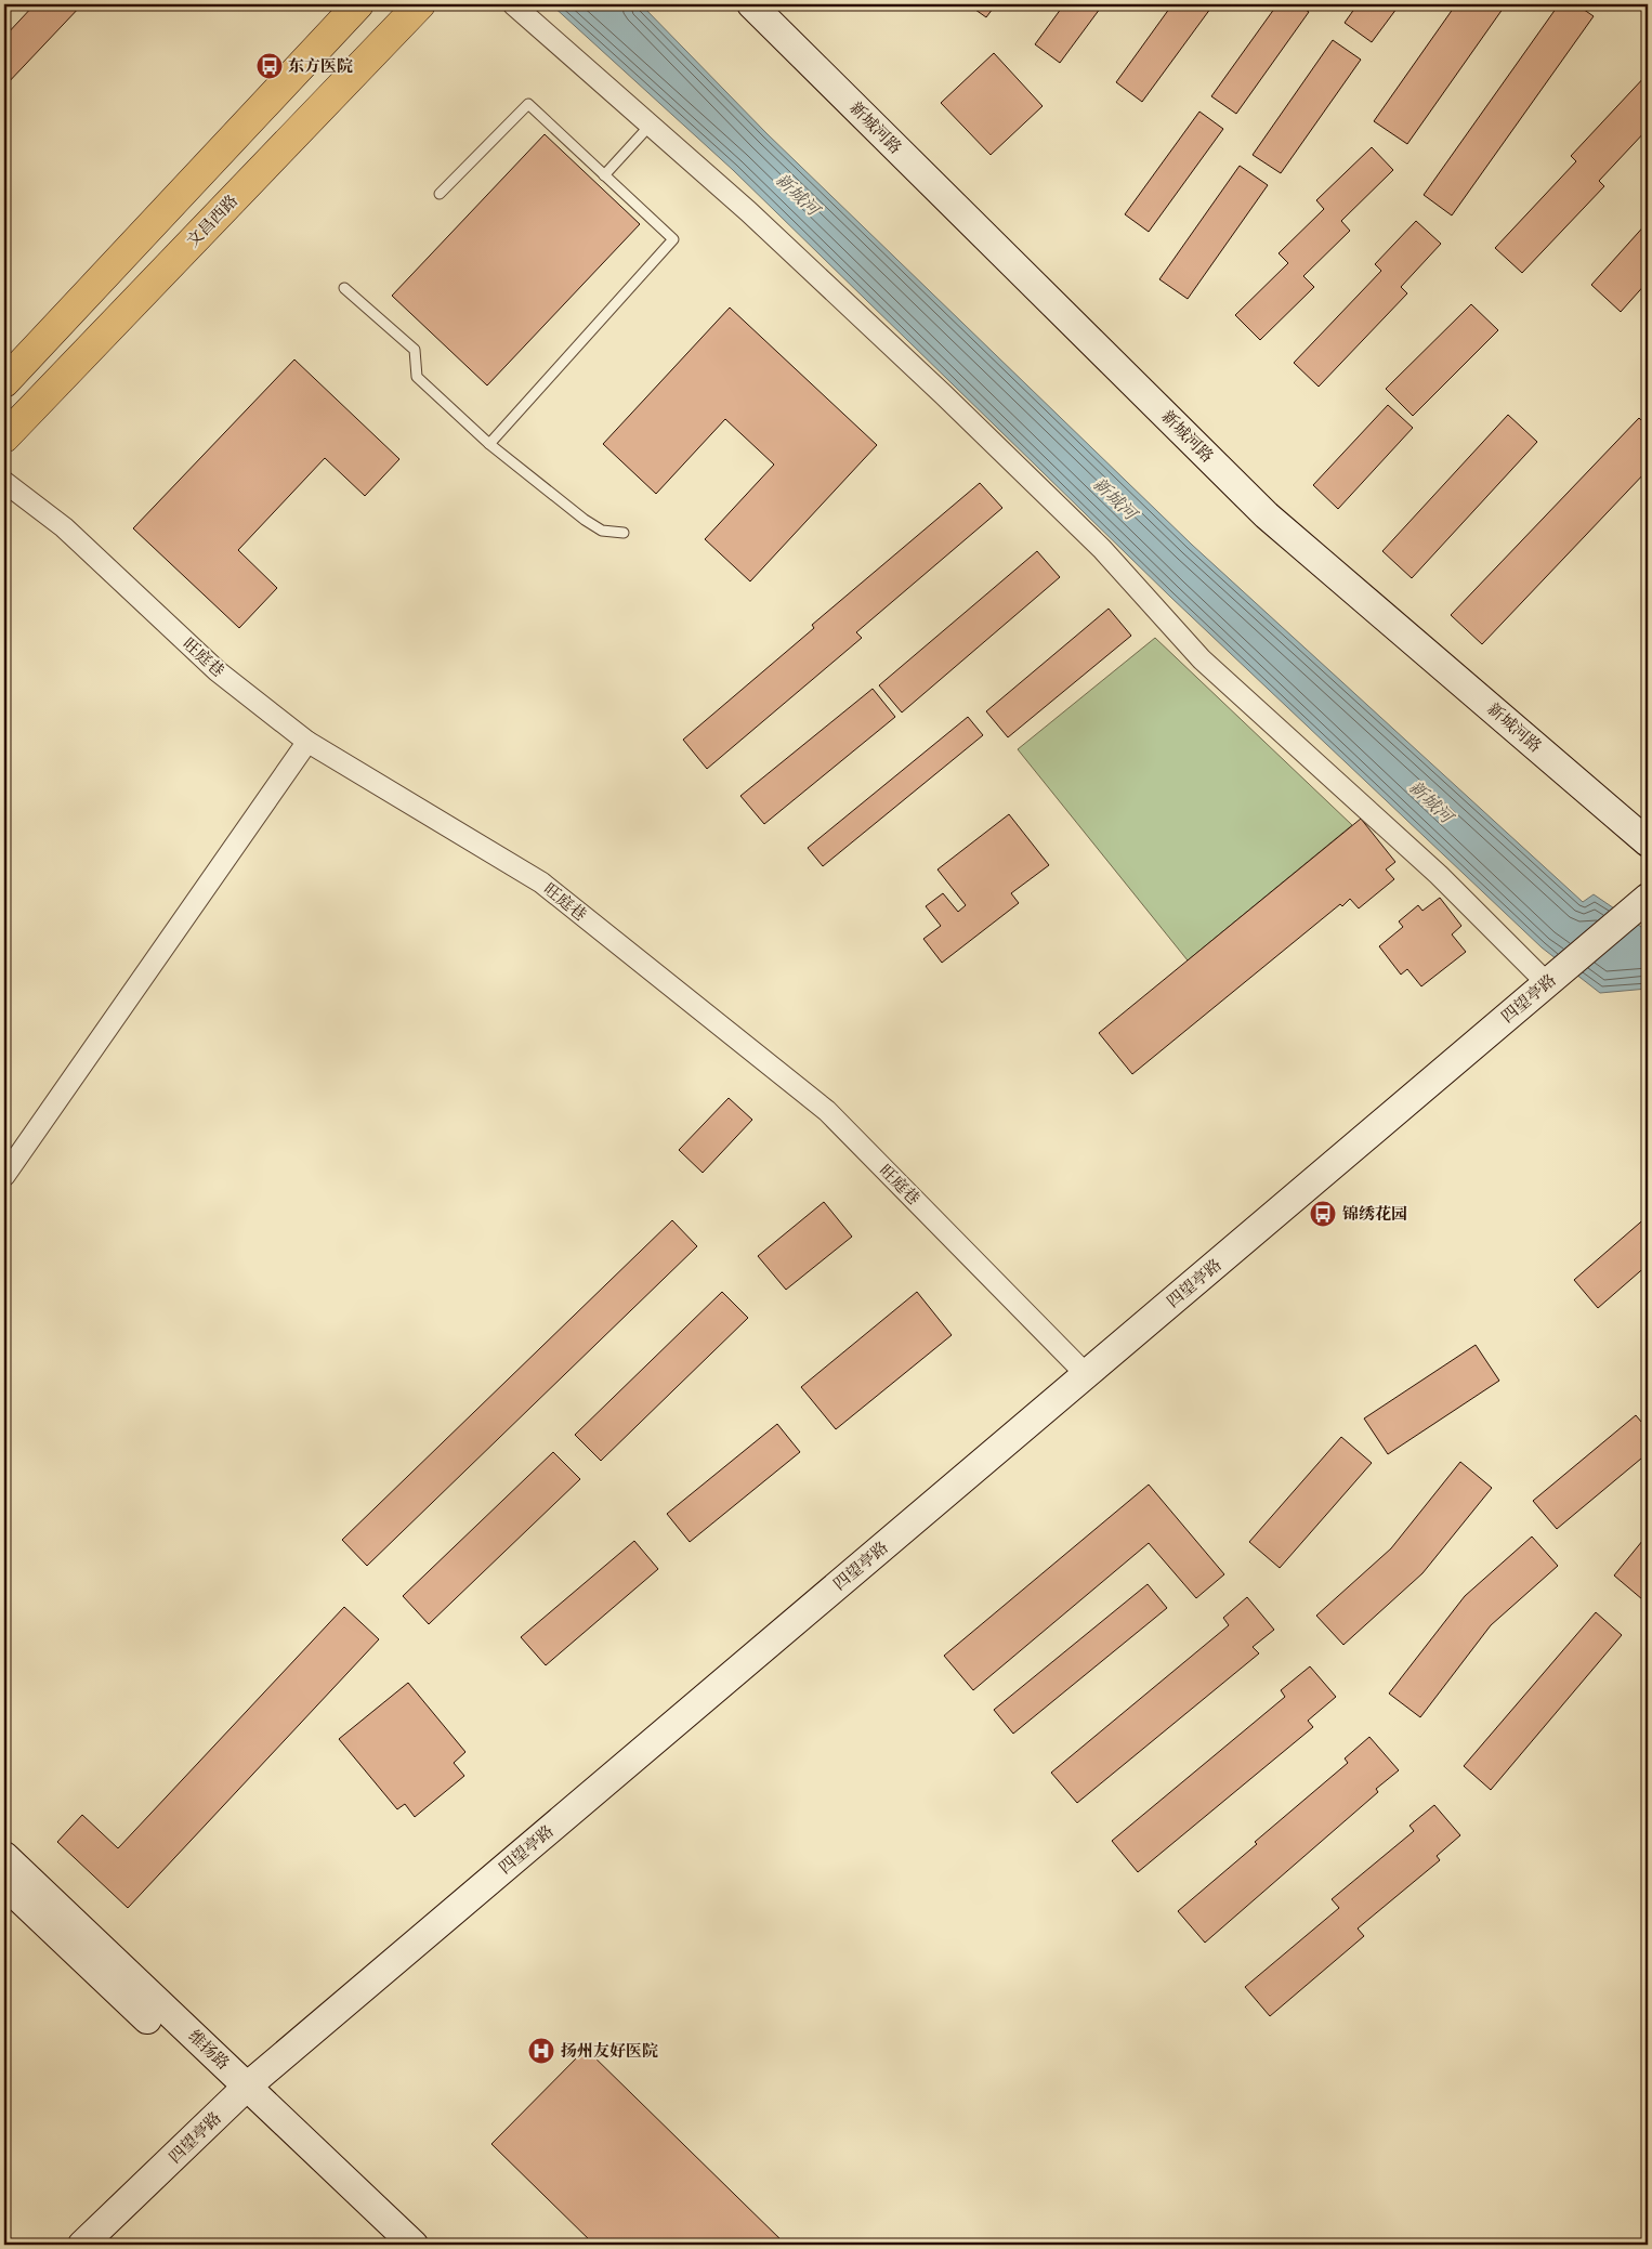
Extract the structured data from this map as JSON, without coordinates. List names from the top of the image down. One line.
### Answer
{"streets":{"main road":["文昌西路"],"street":["新城河路","旺庭巷","四望亭路","维扬路"]},"crossings":[["旺庭巷","四望亭路"],["四望亭路","维扬路"]],"water":["新城河"],"places":{"bus stop":["东方医院","锦绣花园"],"hospital":["扬州友好医院"]}}
